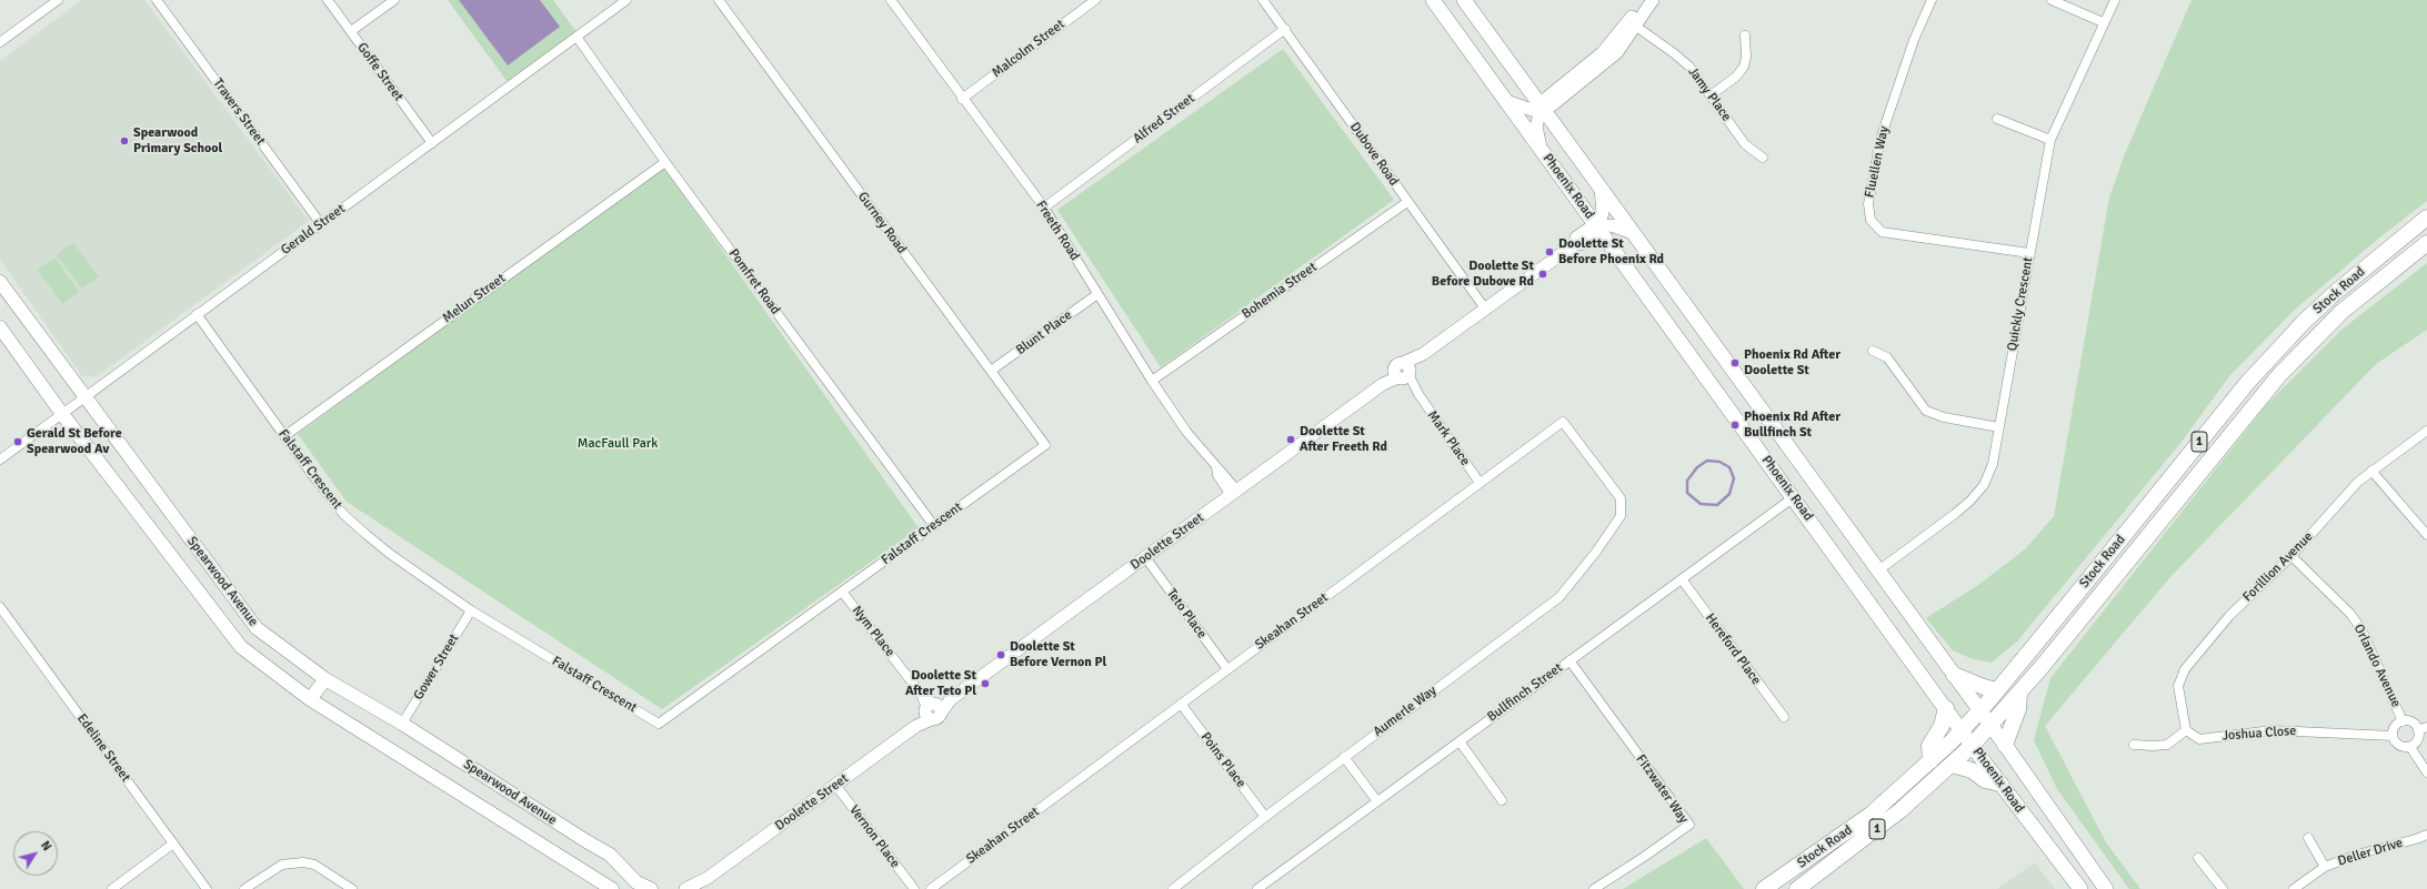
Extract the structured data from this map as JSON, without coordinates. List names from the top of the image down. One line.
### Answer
{"streets":{"highway":["Stock Road","1"],"main road":["Phoenix Road","Spearwood Avenue"],"street":["Malcolm Street","Goffe Street","Jamy Place","Travers Street","Alfred Street","Dubove Road","Fluellen Way","Gurney Road","Gerald Street","Freeth Road","Pomfret Road","Bohemia Street","Melun Street","Quickly Crescent","Blunt Place","Mark Place","Falstaff Crescent","Doolette Street","Forillion Avenue","Teto Place","Skeahan Street","Nym Place","Hereford Place","Orlando Avenue","Gower Street","Bullfinch Street","Aumerle Way","Joshua Close","Edeline Street","Poins Place","Fitzwater Way","Vernon Place","Deller Drive"]},"crossings":[["Malcolm Street","Freeth Road"],["Goffe Street","Gerald Street"],["Travers Street","Gerald Street"],["Alfred Street","Dubove Road"],["Alfred Street","Freeth Road"],["Dubove Road","Bohemia Street"],["Dubove Road","Doolette Street"],["Fluellen Way","Quickly Crescent"],["Phoenix Road","Stock Road"],["Phoenix Road","Quickly Crescent"],["Phoenix Road","Doolette Street"],["Phoenix Road","Bullfinch Street"],["Gurney Road","Blunt Place"],["Gurney Road","Falstaff Crescent"],["Gerald Street","Pomfret Road"],["Gerald Street","Falstaff Crescent"],["Gerald Street","Spearwood Avenue"],["Freeth Road","Bohemia Street"],["Freeth Road","Blunt Place"],["Freeth Road","Doolette Street"],["Pomfret Road","Melun Street"],["Pomfret Road","Falstaff Crescent"],["Melun Street","Falstaff Crescent"],["Mark Place","Doolette Street"],["Mark Place","Skeahan Street"],["Falstaff Crescent","Nym Place"],["Falstaff Crescent","Gower Street"],["Doolette Street","Teto Place"],["Doolette Street","Nym Place"],["Doolette Street","Vernon Place"],["Forillion Avenue","Orlando Avenue"],["Forillion Avenue","Joshua Close"],["Spearwood Avenue","Gower Street"],["Teto Place","Skeahan Street"],["Skeahan Street","Aumerle Way"],["Skeahan Street","Poins Place"],["Hereford Place","Bullfinch Street"],["Orlando Avenue","Joshua Close"],["Bullfinch Street","Fitzwater Way"],["Aumerle Way","Poins Place"]],"parks":["MacFaull Park"],"places":["Spearwood Primary School","Doolette St Before Phoenix Rd","Doolette St Before Dubove Rd","Phoenix Rd After Doolette St","Phoenix Rd After Bullfinch St","Doolette St After Freeth Rd","Gerald St Before Spearwood Av","Doolette St Before Vernon Pl","Doolette St After Teto Pl"],"north":"top right"}
